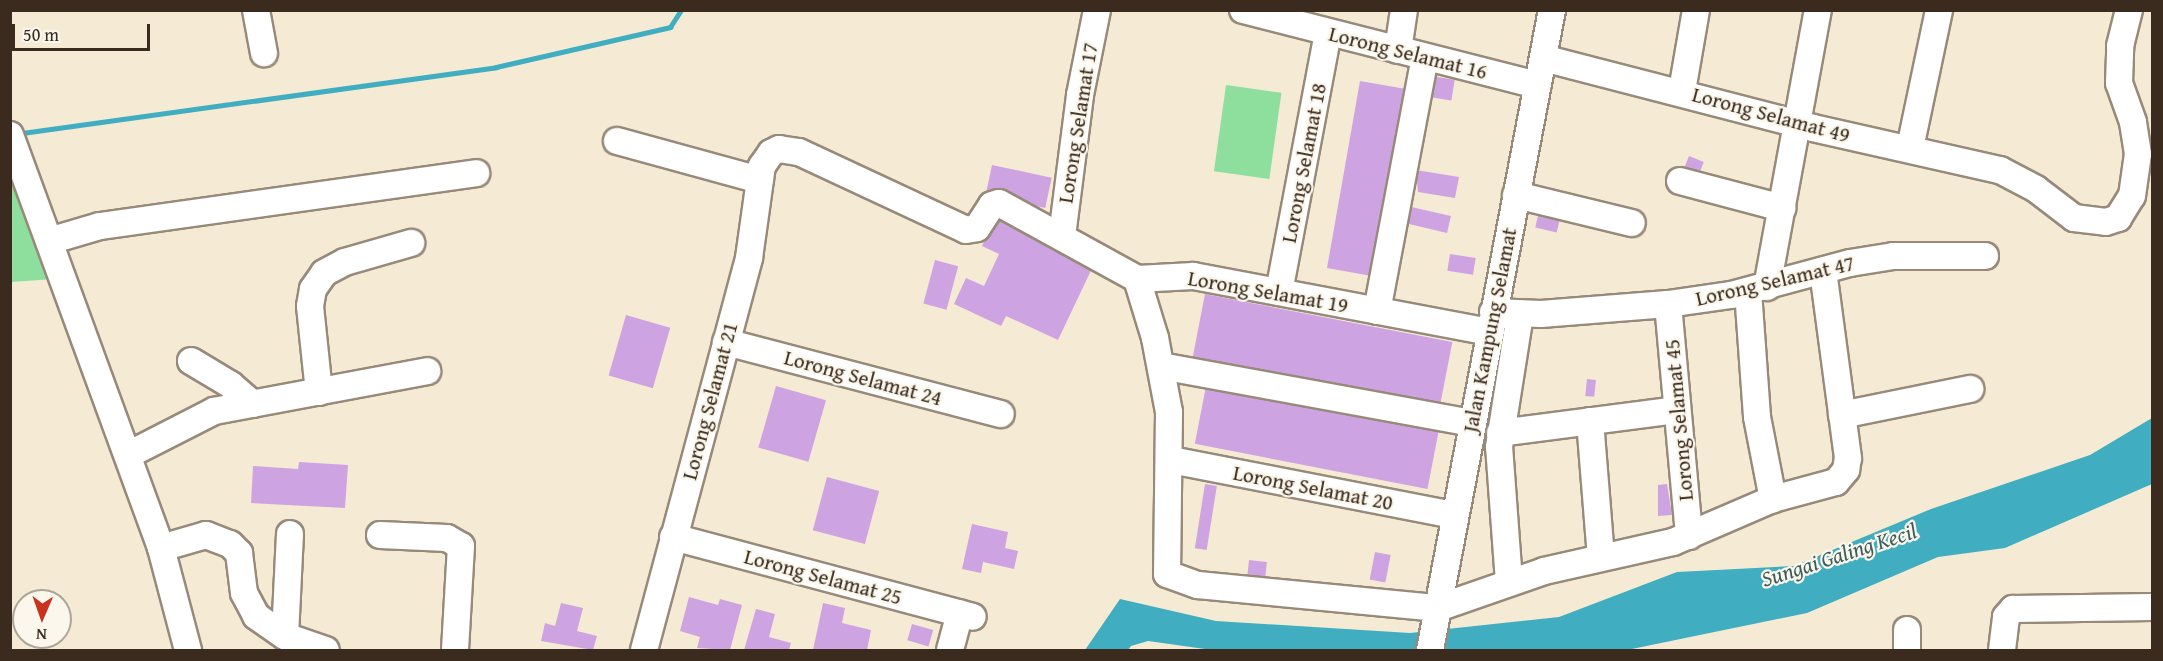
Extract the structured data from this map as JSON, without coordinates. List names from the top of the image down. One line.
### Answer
{"streets":{"street":["Lorong Selamat 16","Lorong Selamat 49","Lorong Selamat 17","Lorong Selamat 18","Lorong Selamat 47","Lorong Selamat 19","Jalan Kampung Selamat","Lorong Selamat 24","Lorong Selamat 21","Lorong Selamat 45","Lorong Selamat 20","Lorong Selamat 25"]},"crossings":[["Lorong Selamat 16","Lorong Selamat 18"],["Lorong Selamat 16","Jalan Kampung Selamat"],["Lorong Selamat 49","Jalan Kampung Selamat"],["Lorong Selamat 17","Lorong Selamat 21"],["Lorong Selamat 18","Lorong Selamat 19"],["Lorong Selamat 47","Lorong Selamat 19"],["Lorong Selamat 47","Jalan Kampung Selamat"],["Lorong Selamat 47","Lorong Selamat 45"],["Lorong Selamat 19","Jalan Kampung Selamat"],["Jalan Kampung Selamat","Lorong Selamat 20"],["Lorong Selamat 24","Lorong Selamat 21"],["Lorong Selamat 21","Lorong Selamat 25"]],"water":["Sungai Galing Kecil"],"scale_bar":"50 m","north":"bottom"}
